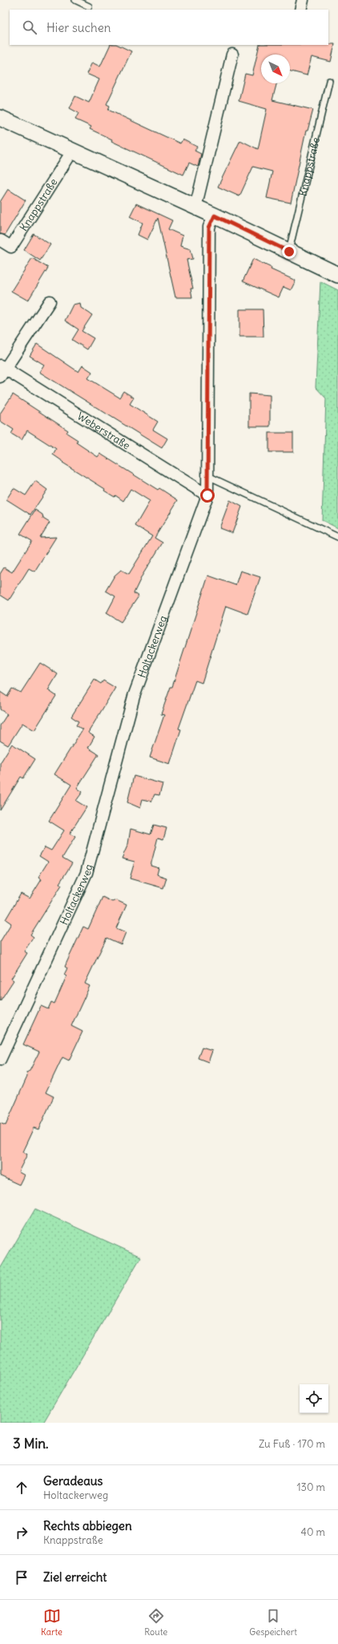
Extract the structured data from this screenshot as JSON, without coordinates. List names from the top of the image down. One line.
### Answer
{"streets":{"street":["Knappstraße","Weberstraße","Holtackerweg"]},"crossings":[["Weberstraße","Holtackerweg"]],"north":"bottom right","page":{"search":"Hier suchen","heading":["3 Min.","Zu Fuß · 170 m"],"list":[["Geradeaus","Holtackerweg","130 m"],["Rechts abbiegen","Knappstraße","40 m"],"Ziel erreicht"],"nav":["Karte","Route","Gespeichert"]}}
